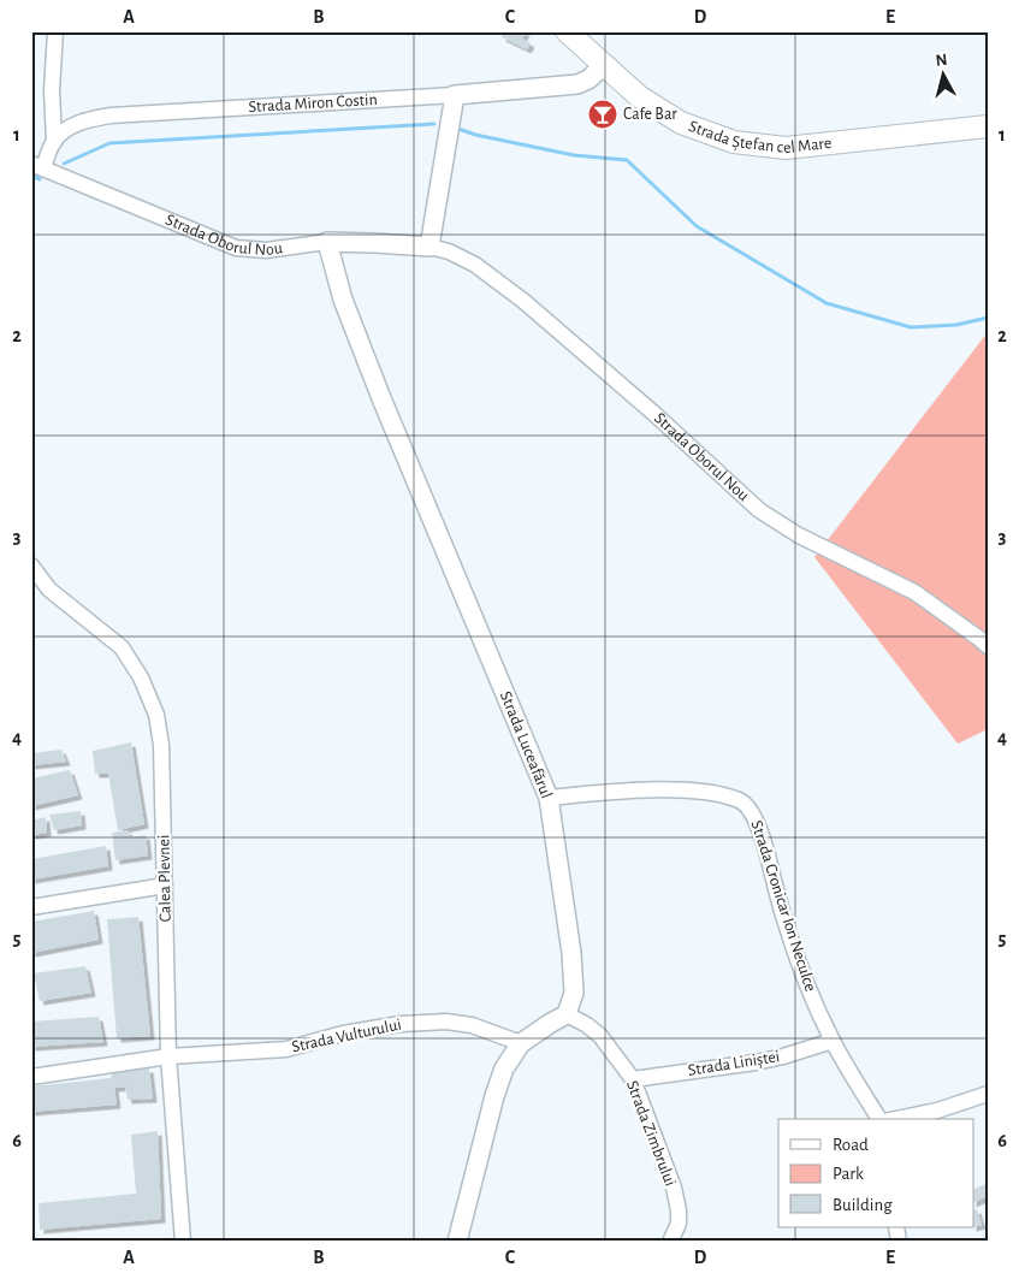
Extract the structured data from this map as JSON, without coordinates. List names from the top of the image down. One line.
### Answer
{"streets":{"main road":["Strada Ștefan cel Mare"],"street":["Strada Miron Costin","Strada Oborul Nou","Strada Luceafărul","Calea Plevnei","Strada Cronicar Ion Neculce","Strada Vulturului","Strada Liniștei","Strada Zimbrului"]},"crossings":[["Strada Miron Costin","Strada Ștefan cel Mare"],["Strada Oborul Nou","Strada Luceafărul"],["Strada Luceafărul","Strada Cronicar Ion Neculce"],["Strada Luceafărul","Strada Zimbrului"],["Calea Plevnei","Strada Vulturului"],["Strada Cronicar Ion Neculce","Strada Liniștei"],["Strada Liniștei","Strada Zimbrului"]],"places":{"bar":["Cafe Bar"]},"legend":["Road","Park","Building"],"north":"top","grid":{"columns":["A","B","C","D","E"],"rows":["1","2","3","4","5","6"]}}
